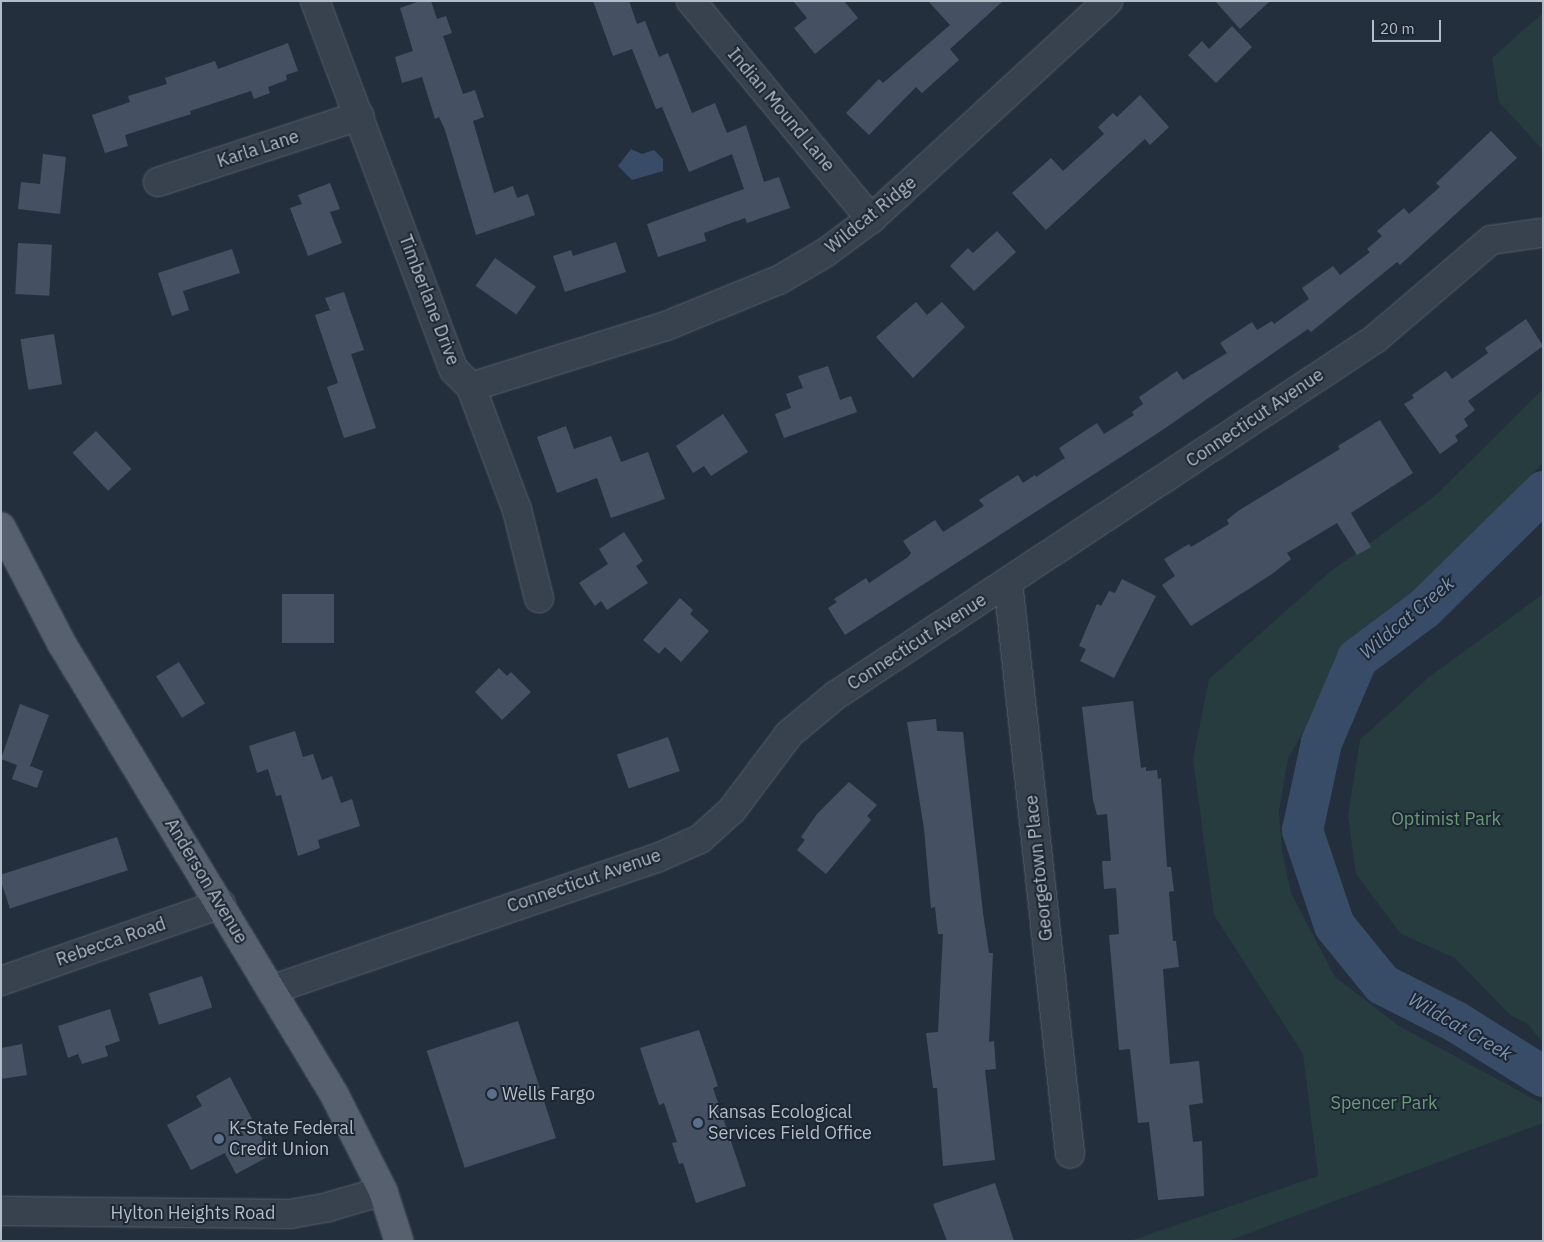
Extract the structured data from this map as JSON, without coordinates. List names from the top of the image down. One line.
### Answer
{"streets":{"main road":["Anderson Avenue"],"street":["Indian Mound Lane","Karla Lane","Wildcat Ridge","Timberlane Drive","Connecticut Avenue","Georgetown Place","Rebecca Road","Hylton Heights Road"]},"crossings":[["Indian Mound Lane","Wildcat Ridge"],["Karla Lane","Timberlane Drive"],["Wildcat Ridge","Timberlane Drive"],["Connecticut Avenue","Georgetown Place"],["Connecticut Avenue","Anderson Avenue"],["Anderson Avenue","Rebecca Road"],["Anderson Avenue","Hylton Heights Road"]],"water":["Wildcat Creek"],"parks":["Optimist Park","Spencer Park"],"places":["Wells Fargo","Kansas Ecological Services Field Office","K-State Federal Credit Union"],"scale_bar":"20 m"}
